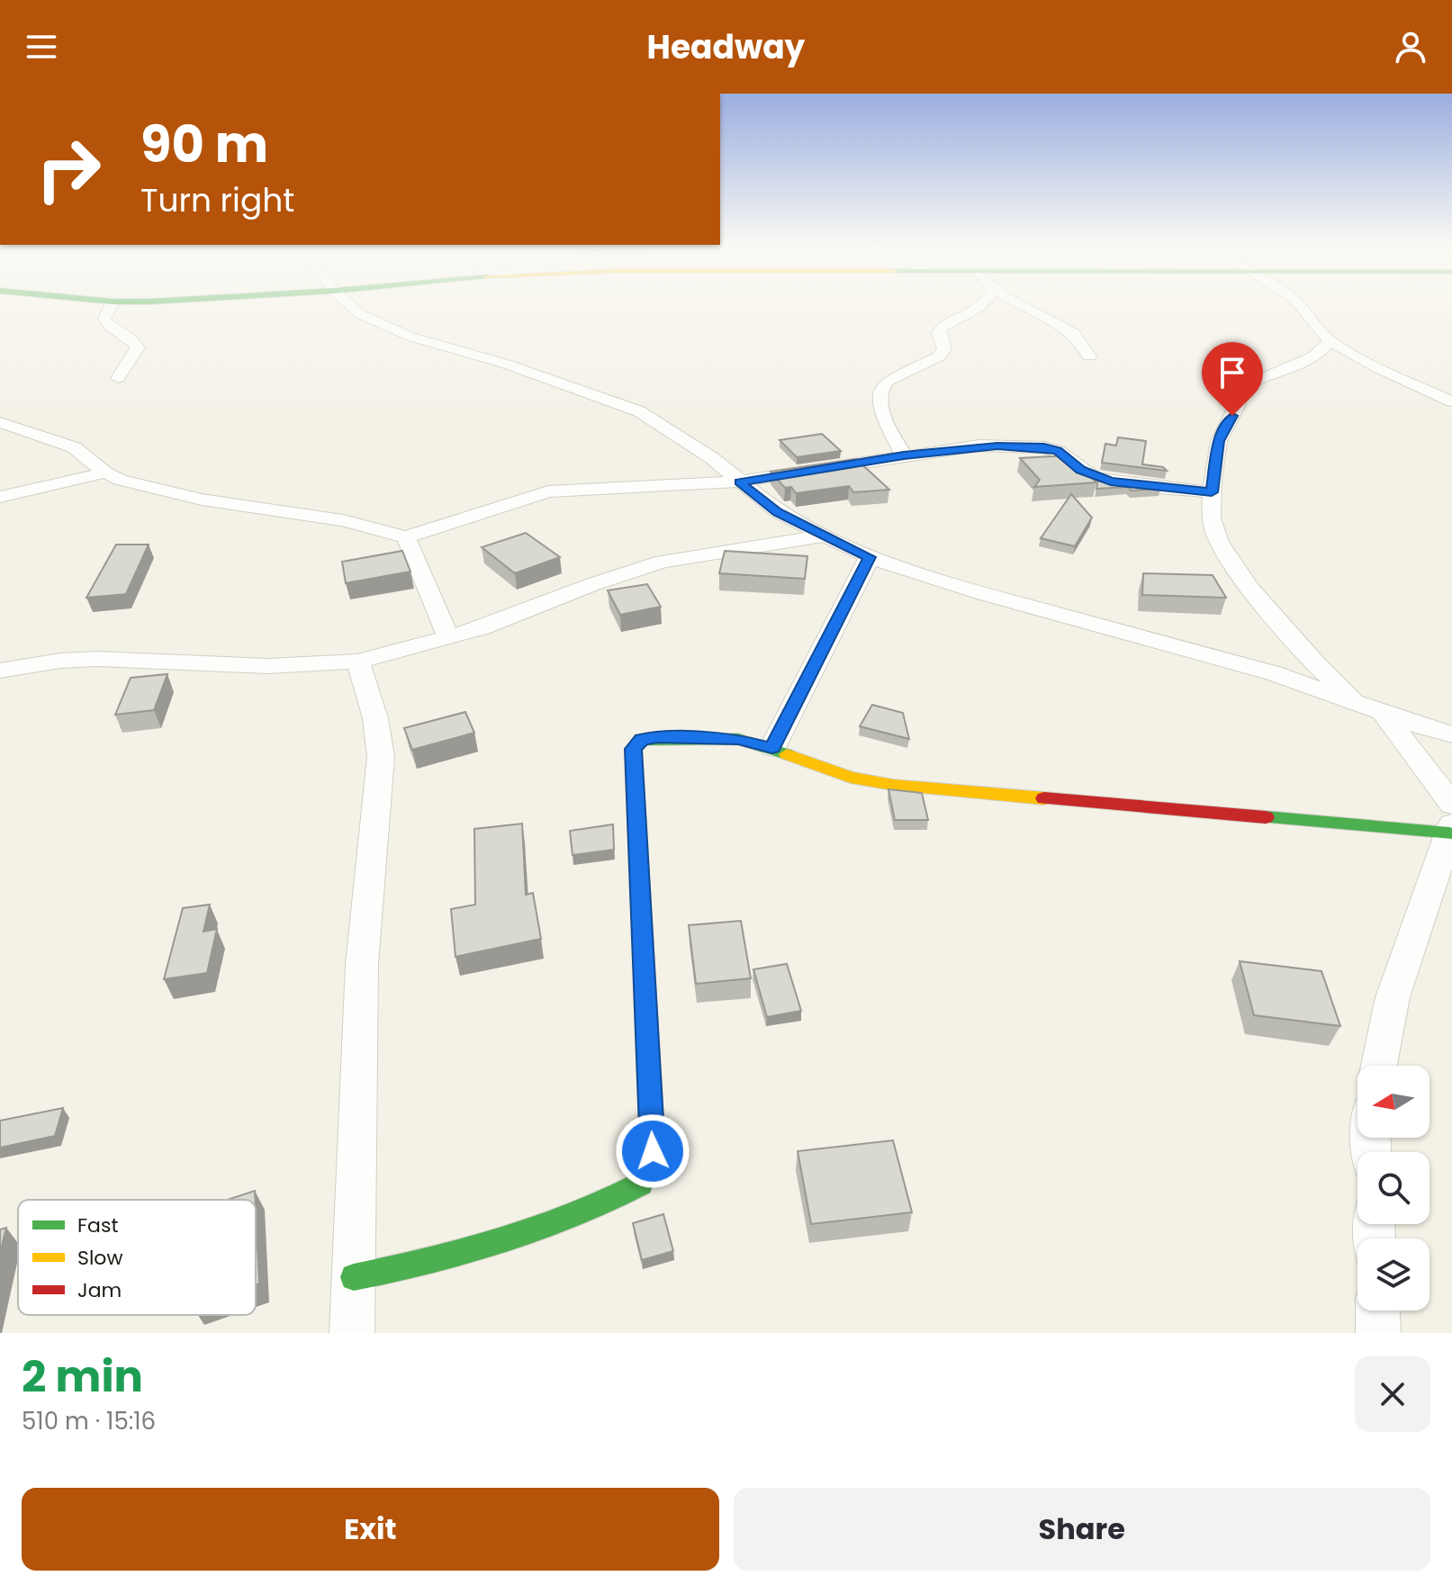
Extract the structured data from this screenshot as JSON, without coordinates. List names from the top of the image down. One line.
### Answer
{"legend":["Fast","Slow","Jam"],"north":"left","page":{"header":"Headway","turn":["90 m","Turn right"],"heading":["2 min","510 m · 15:16"],"buttons":["Exit","Share"]}}
